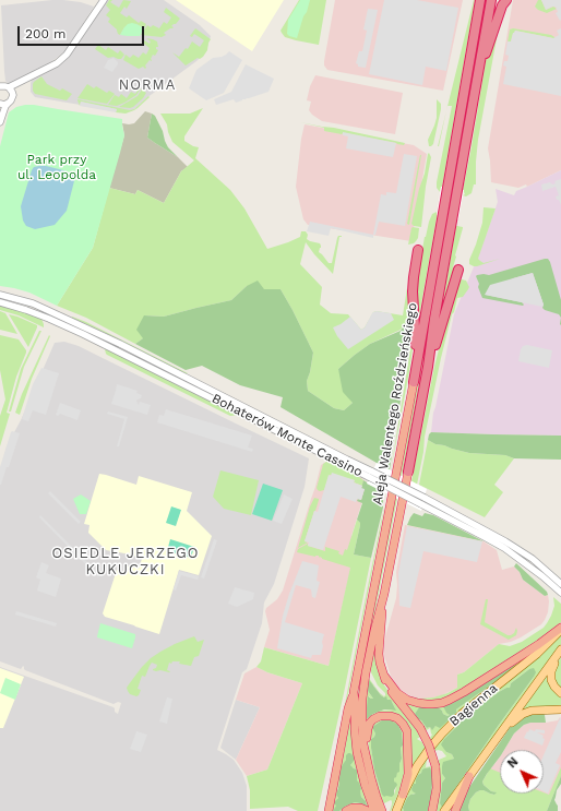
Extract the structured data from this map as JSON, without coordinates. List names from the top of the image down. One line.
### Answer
{"streets":{"highway":["Aleja Walentego Roździeńskiego"],"main road":["Bagienna"],"street":["Bohaterów Monte Cassino"]},"districts":["NORMA","OSIEDLE JERZEGO KUKUCZKI"],"parks":["Park przy ul. Leopolda"],"scale_bar":"200 m","north":"top left"}
